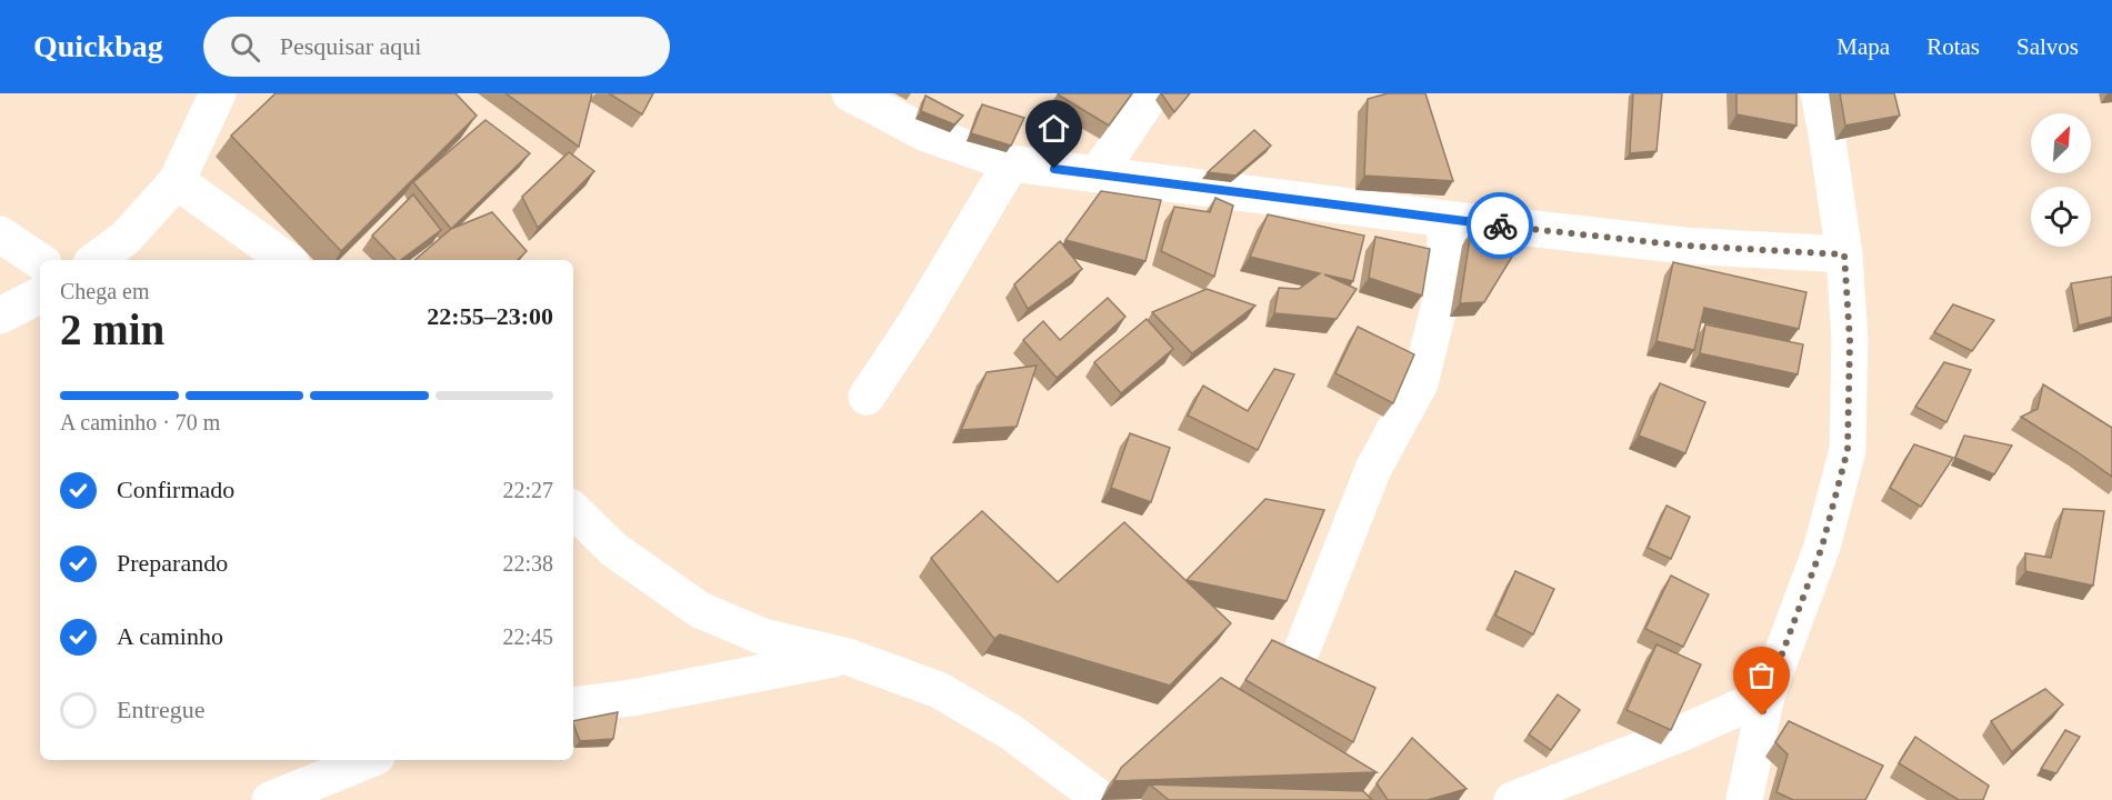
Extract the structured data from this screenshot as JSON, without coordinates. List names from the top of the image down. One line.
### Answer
{"north":"top right","page":{"header":"Quickbag","search":"Pesquisar aqui","nav":["Mapa","Rotas","Salvos"],"heading":["2 min","Chega em","22:55–23:00"],"bar":"A caminho · 70 m","list":[["Confirmado","22:27"],["Preparando","22:38"],["A caminho","22:45"],"Entregue"]}}
